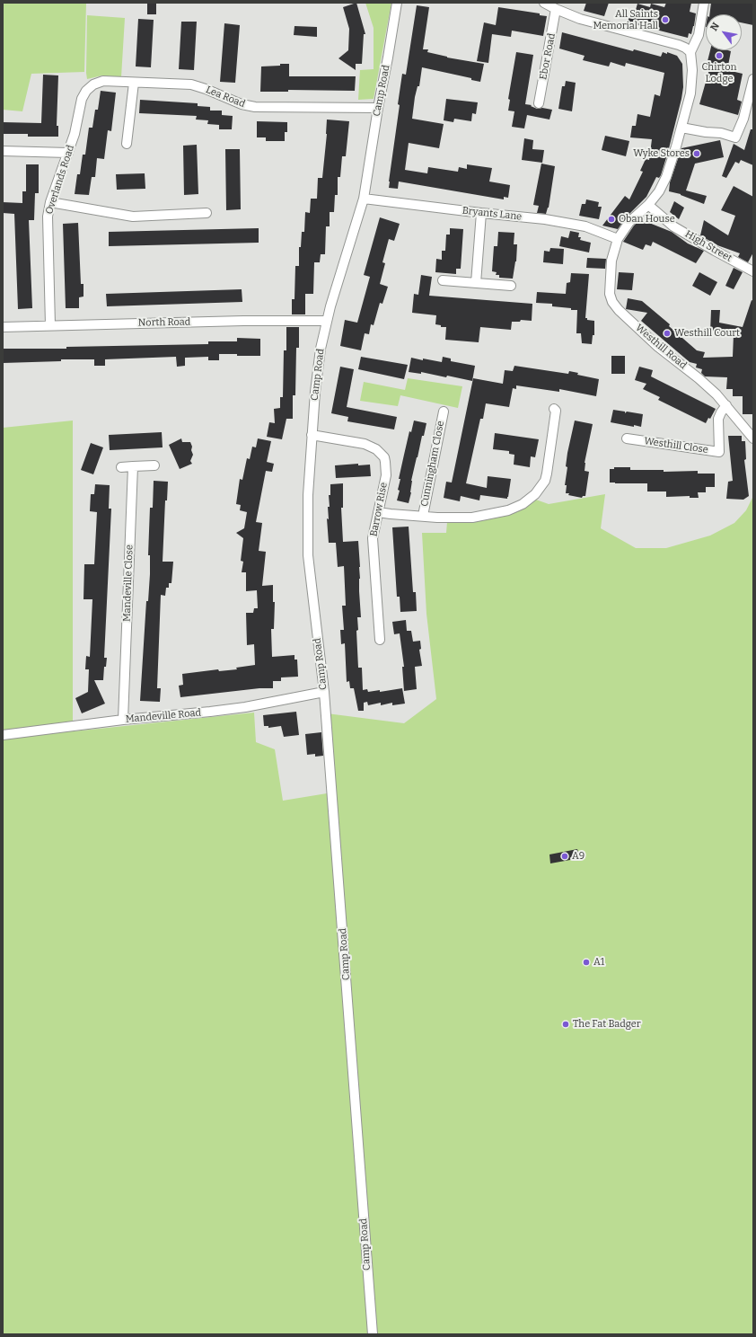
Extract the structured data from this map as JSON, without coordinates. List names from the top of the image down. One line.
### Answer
{"streets":{"street":["Ebor Road","Camp Road","Lea Road","Overlands Road","Bryants Lane","High Street","North Road","Westhill Road","Westhill Close","Cunningham Close","Barrow Rise","Mandeville Close","Mandeville Road"]},"crossings":[["Camp Road","Lea Road"],["Camp Road","Bryants Lane"],["Camp Road","North Road"],["Camp Road","Barrow Rise"],["Camp Road","Mandeville Road"],["Lea Road","Overlands Road"],["Overlands Road","North Road"],["Bryants Lane","Westhill Road"],["High Street","Westhill Road"],["Westhill Road","Westhill Close"],["Mandeville Close","Mandeville Road"]],"places":["All Saints Memorial Hall","Chirton Lodge","Wyke Stores","Oban House","Westhill Court","A9","A1","The Fat Badger"],"north":"top left"}
